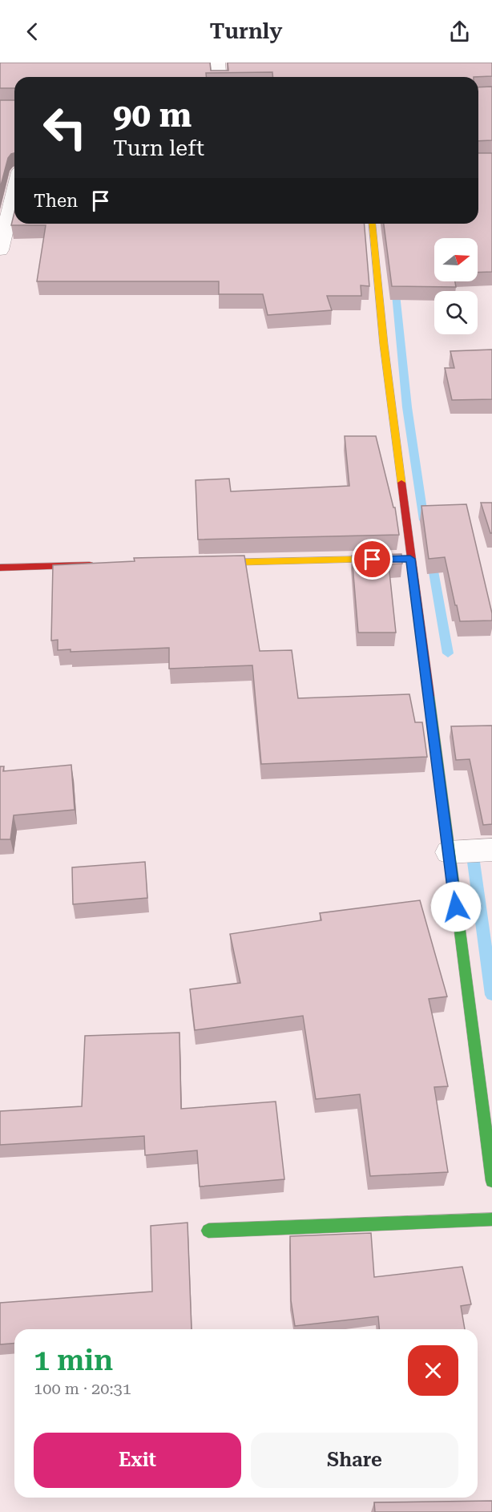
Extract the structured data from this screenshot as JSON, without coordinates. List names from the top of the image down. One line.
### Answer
{"north":"right","page":{"header":"Turnly","turn":["90 m","Turn left"],"then":"Then","heading":["1 min","100 m · 20:31"],"buttons":["Exit","Share"]}}
